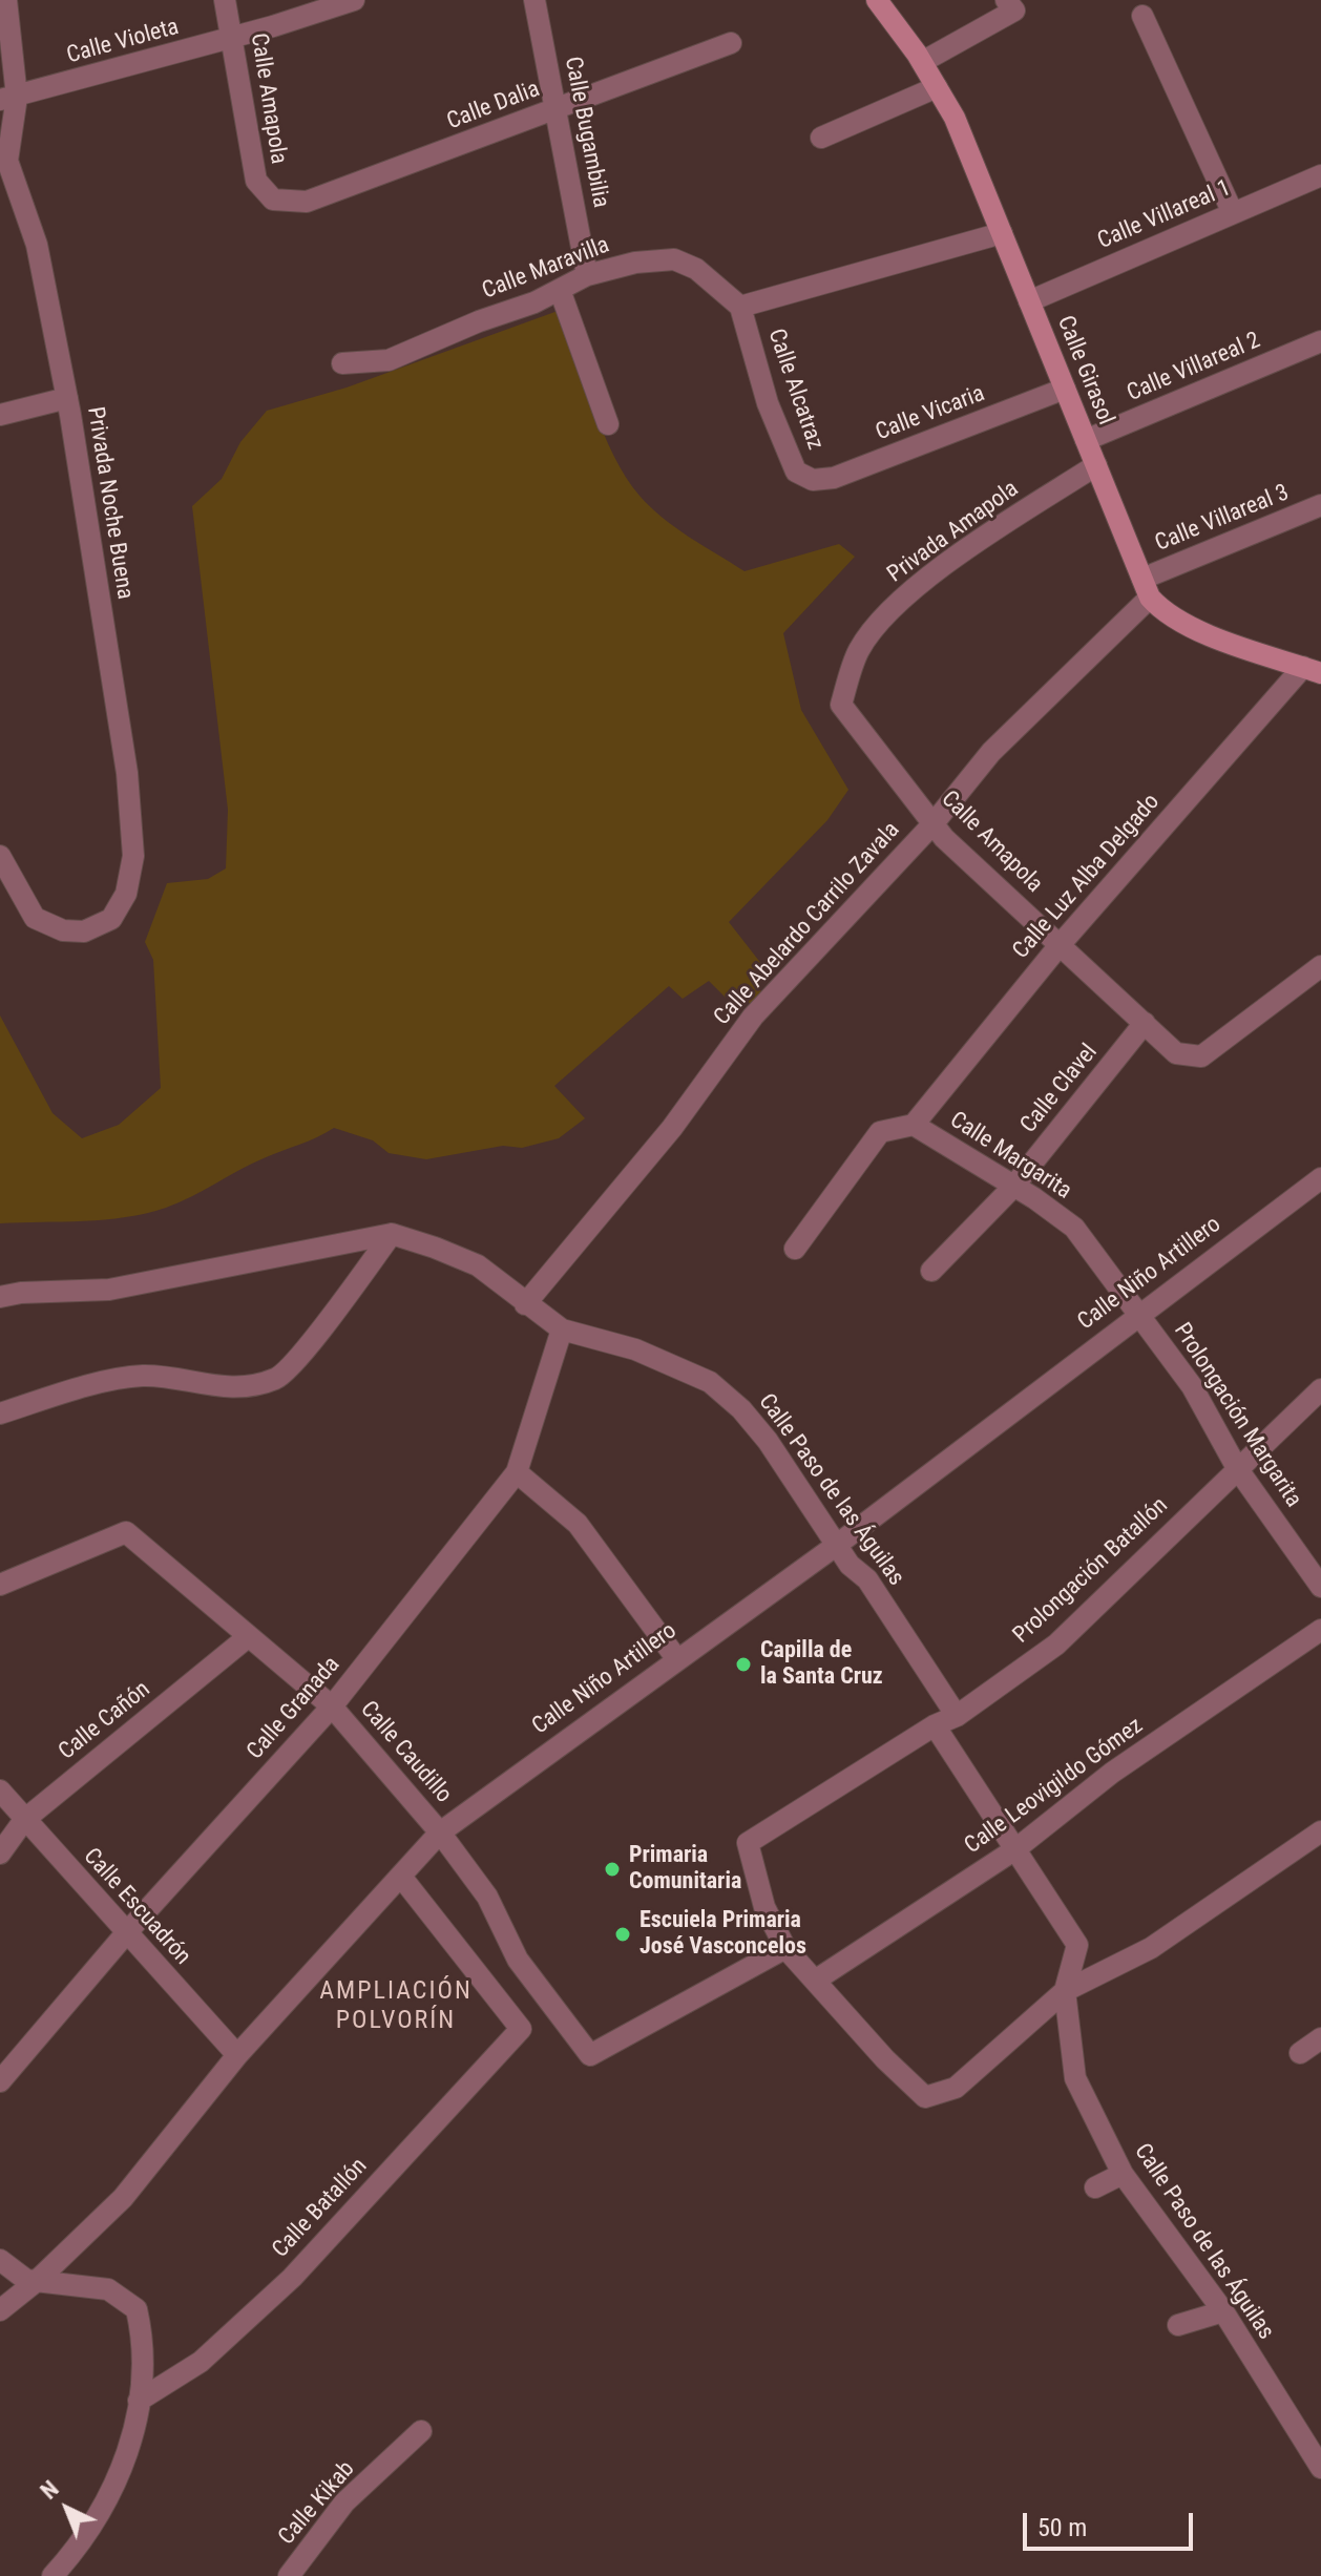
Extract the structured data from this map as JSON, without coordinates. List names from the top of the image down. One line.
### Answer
{"streets":{"street":["Calle Violeta","Calle Amapola","Calle Dalia","Calle Bugambilia","Calle Villareal 1","Calle Maravilla","Calle Villareal 2","Calle Girasol","Calle Alcatraz","Calle Vicaria","Privada Noche Buena","Calle Villareal 3","Privada Amapola","Calle Luz Alba Delgado","Calle Abelardo Carrilo Zavala","Calle Clavel","Calle Margarita","Calle Niño Artillero","Prolongación Margarita","Calle Paso de las Águilas","Prolongación Batallón","Calle Granada","Calle Cañón","Calle Caudillo","Calle Leovigildo Gómez","Calle Escuadrón","Calle Batallón","Calle Kikab"]},"crossings":[["Calle Violeta","Calle Amapola"],["Calle Violeta","Privada Noche Buena"],["Calle Amapola","Calle Dalia"],["Calle Amapola","Privada Amapola"],["Calle Amapola","Calle Luz Alba Delgado"],["Calle Amapola","Calle Abelardo Carrilo Zavala"],["Calle Amapola","Calle Clavel"],["Calle Dalia","Calle Bugambilia"],["Calle Bugambilia","Calle Maravilla"],["Calle Villareal 1","Calle Girasol"],["Calle Maravilla","Calle Alcatraz"],["Calle Villareal 2","Calle Girasol"],["Calle Girasol","Calle Vicaria"],["Calle Girasol","Calle Villareal 3"],["Calle Girasol","Privada Amapola"],["Calle Girasol","Calle Luz Alba Delgado"],["Calle Girasol","Calle Abelardo Carrilo Zavala"],["Calle Alcatraz","Calle Vicaria"],["Calle Villareal 3","Calle Abelardo Carrilo Zavala"],["Calle Luz Alba Delgado","Calle Margarita"],["Calle Abelardo Carrilo Zavala","Calle Paso de las Águilas"],["Calle Clavel","Calle Margarita"],["Calle Margarita","Calle Niño Artillero"],["Calle Margarita","Prolongación Margarita"],["Calle Niño Artillero","Prolongación Margarita"],["Calle Niño Artillero","Calle Paso de las Águilas"],["Calle Niño Artillero","Calle Caudillo"],["Calle Niño Artillero","Calle Escuadrón"],["Calle Niño Artillero","Calle Batallón"],["Prolongación Margarita","Prolongación Batallón"],["Calle Paso de las Águilas","Prolongación Batallón"],["Calle Paso de las Águilas","Calle Granada"],["Calle Paso de las Águilas","Calle Leovigildo Gómez"],["Prolongación Batallón","Calle Caudillo"],["Calle Granada","Calle Caudillo"],["Calle Granada","Calle Escuadrón"],["Calle Cañón","Calle Caudillo"],["Calle Cañón","Calle Escuadrón"]],"districts":["AMPLIACIÓN POLVORÍN"],"places":["Capilla de la Santa Cruz","Primaria Comunitaria","Escuiela Primaria José Vasconcelos"],"scale_bar":"50 m","north":"top left"}
